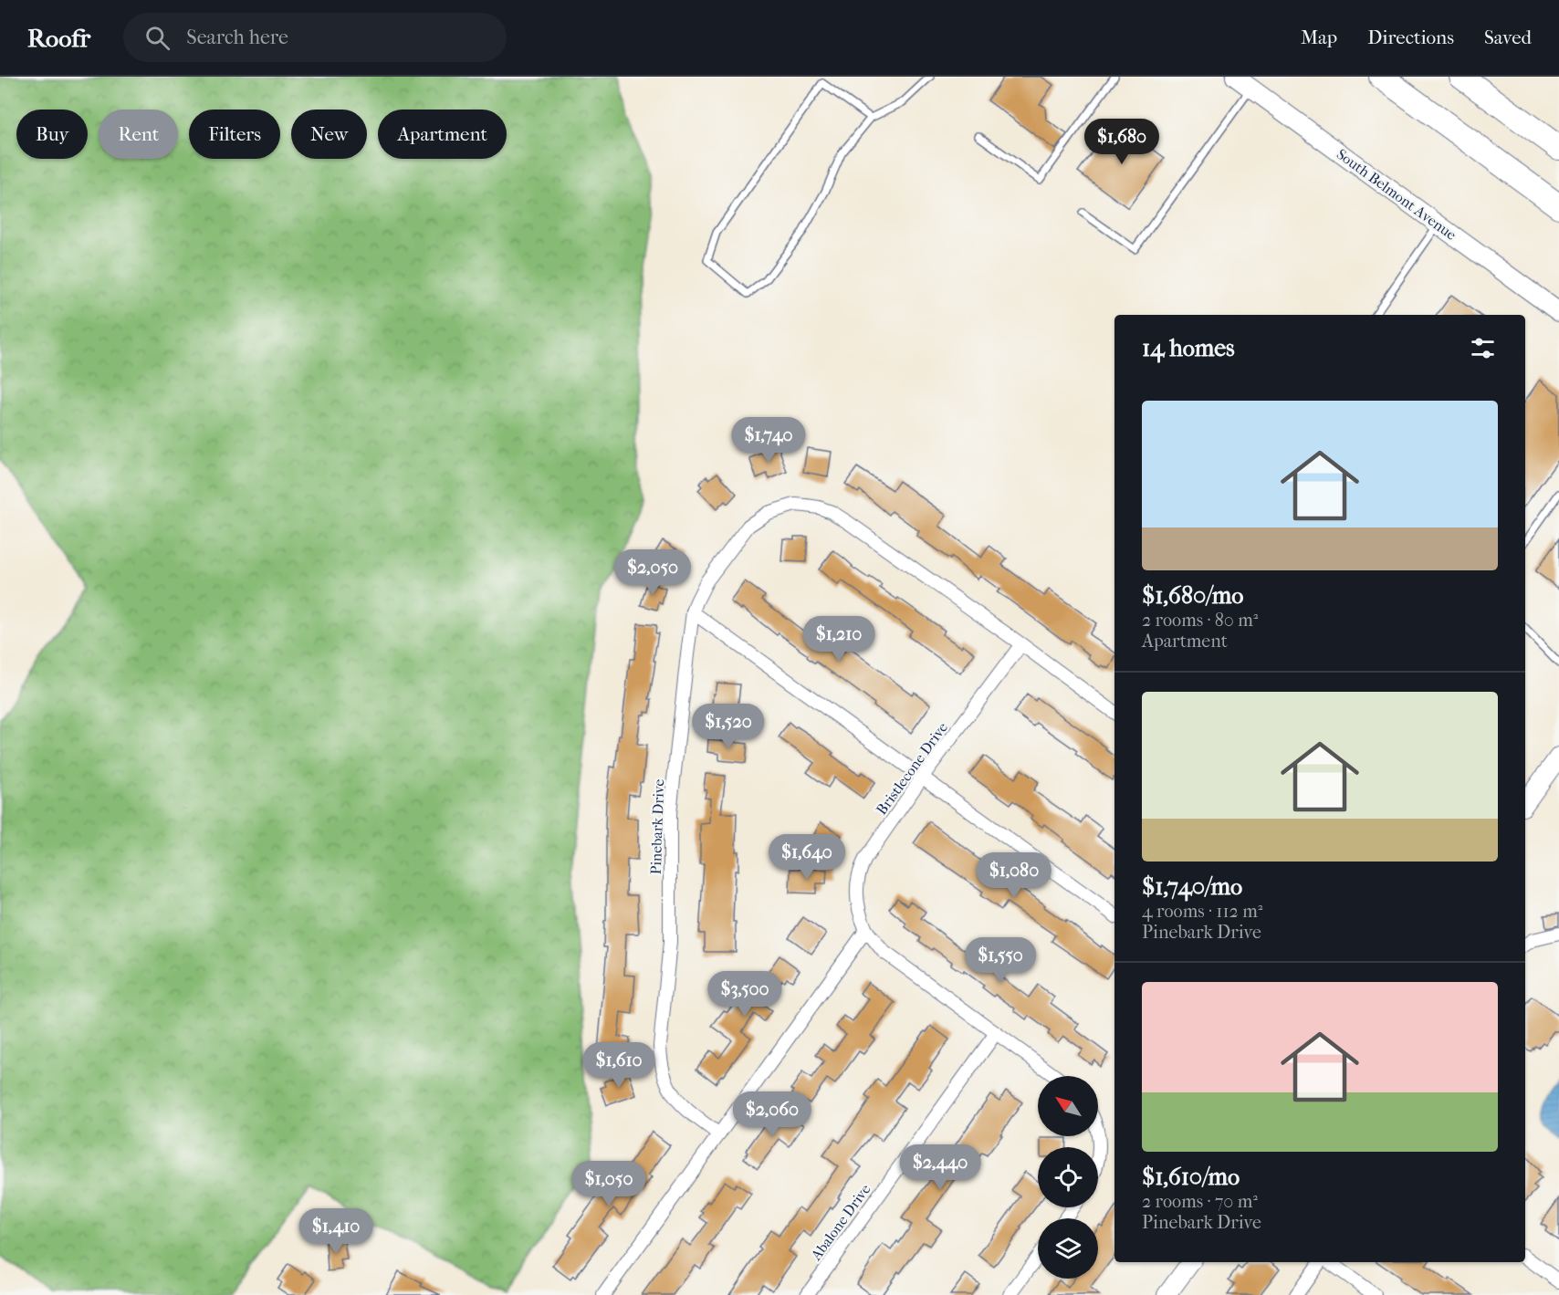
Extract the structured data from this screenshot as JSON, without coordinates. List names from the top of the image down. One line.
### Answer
{"streets":{"street":["South Belmont Avenue","Bristlecone Drive","Pinebark Drive","Abalone Drive"]},"crossings":[["Bristlecone Drive","Pinebark Drive"]],"north":"top left","page":{"header":"Roofr","search":"Search here","nav":["Map","Directions","Saved"],"chip":["Buy","Rent","Filters","New","Apartment"],"price":["$1,680","$1,740","$2,050","$1,210","$1,520","$1,640","$1,080","$1,550","$3,500","$1,610","$2,060","$2,440","$1,050","$1,410"],"heading":"14 homes","list":[{"name":"$1,680/mo","note":"2 rooms · 80 m² · Apartment"},{"name":"$1,740/mo","note":"4 rooms · 112 m² · Pinebark Drive"},{"name":"$1,610/mo","note":"2 rooms · 70 m² · Pinebark Drive"}]}}
